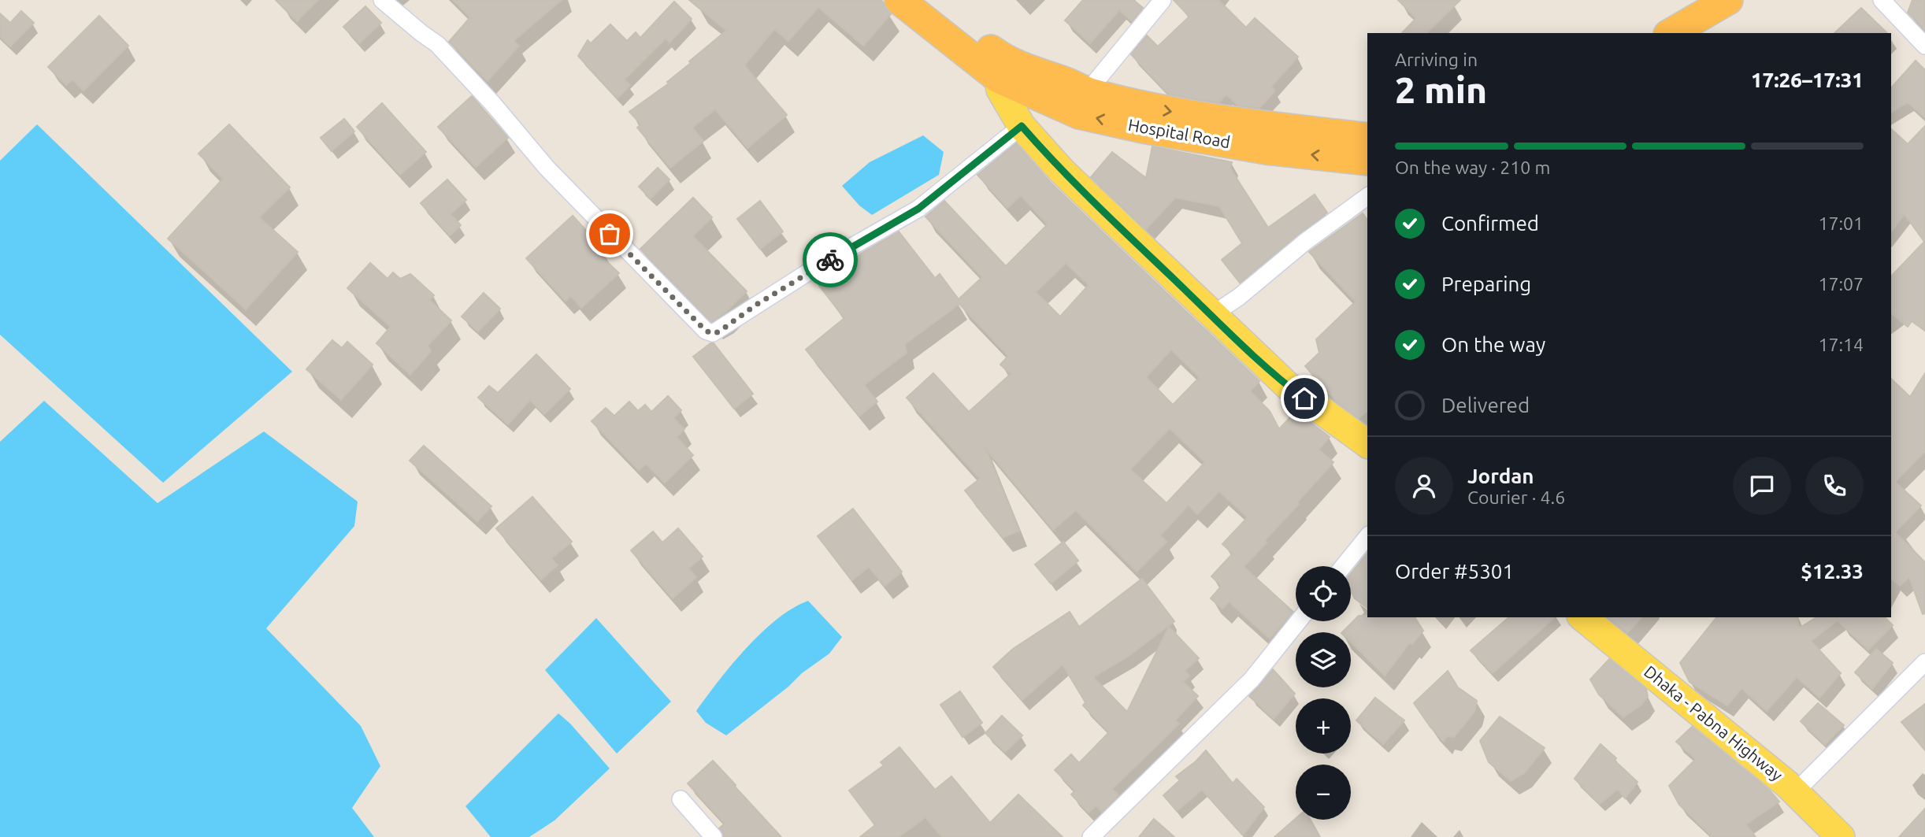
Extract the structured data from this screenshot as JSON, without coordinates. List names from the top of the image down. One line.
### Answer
{"streets":{"highway":["Hospital Road"],"main road":["Dhaka - Pabna Highway"]},"page":{"heading":["2 min","Arriving in","17:26–17:31"],"panel":["Jordan","Courier · 4.6","Order #5301","$12.33"],"bar":"On the way · 210 m","list":[["Confirmed","17:01"],["Preparing","17:07"],["On the way","17:14"],"Delivered"],"map_buttons":["+","−"]}}
